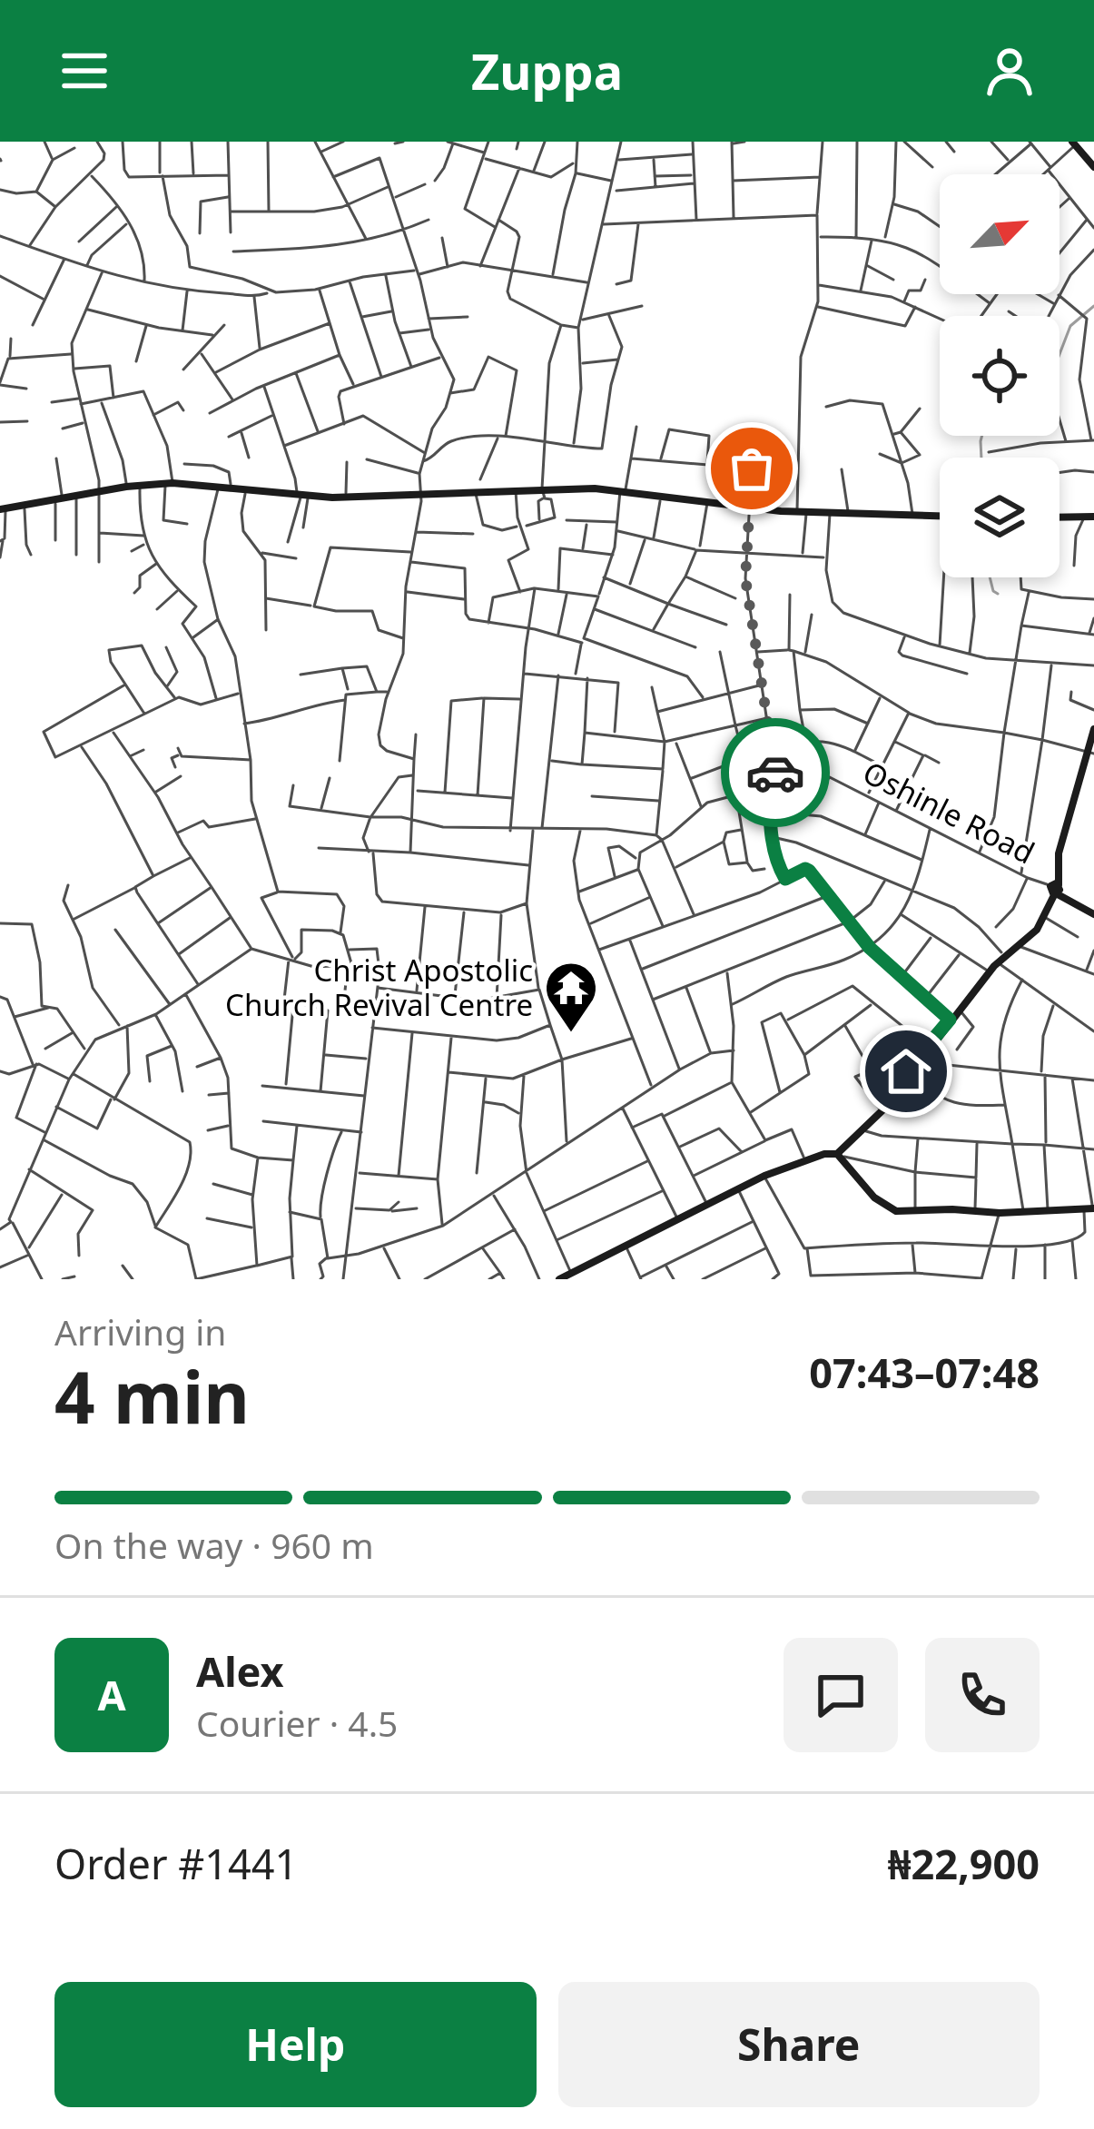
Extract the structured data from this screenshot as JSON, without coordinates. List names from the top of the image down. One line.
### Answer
{"streets":{"street":["Oshinle Road"]},"places":{"temple":["Christ Apostolic Church Revival Centre"]},"north":"top right","page":{"header":"Zuppa","heading":["4 min","Arriving in","07:43–07:48"],"panel":["Alex","Courier · 4.5","Order #1441","₦22,900"],"bar":"On the way · 960 m","round":"A","buttons":["Help","Share"]}}
